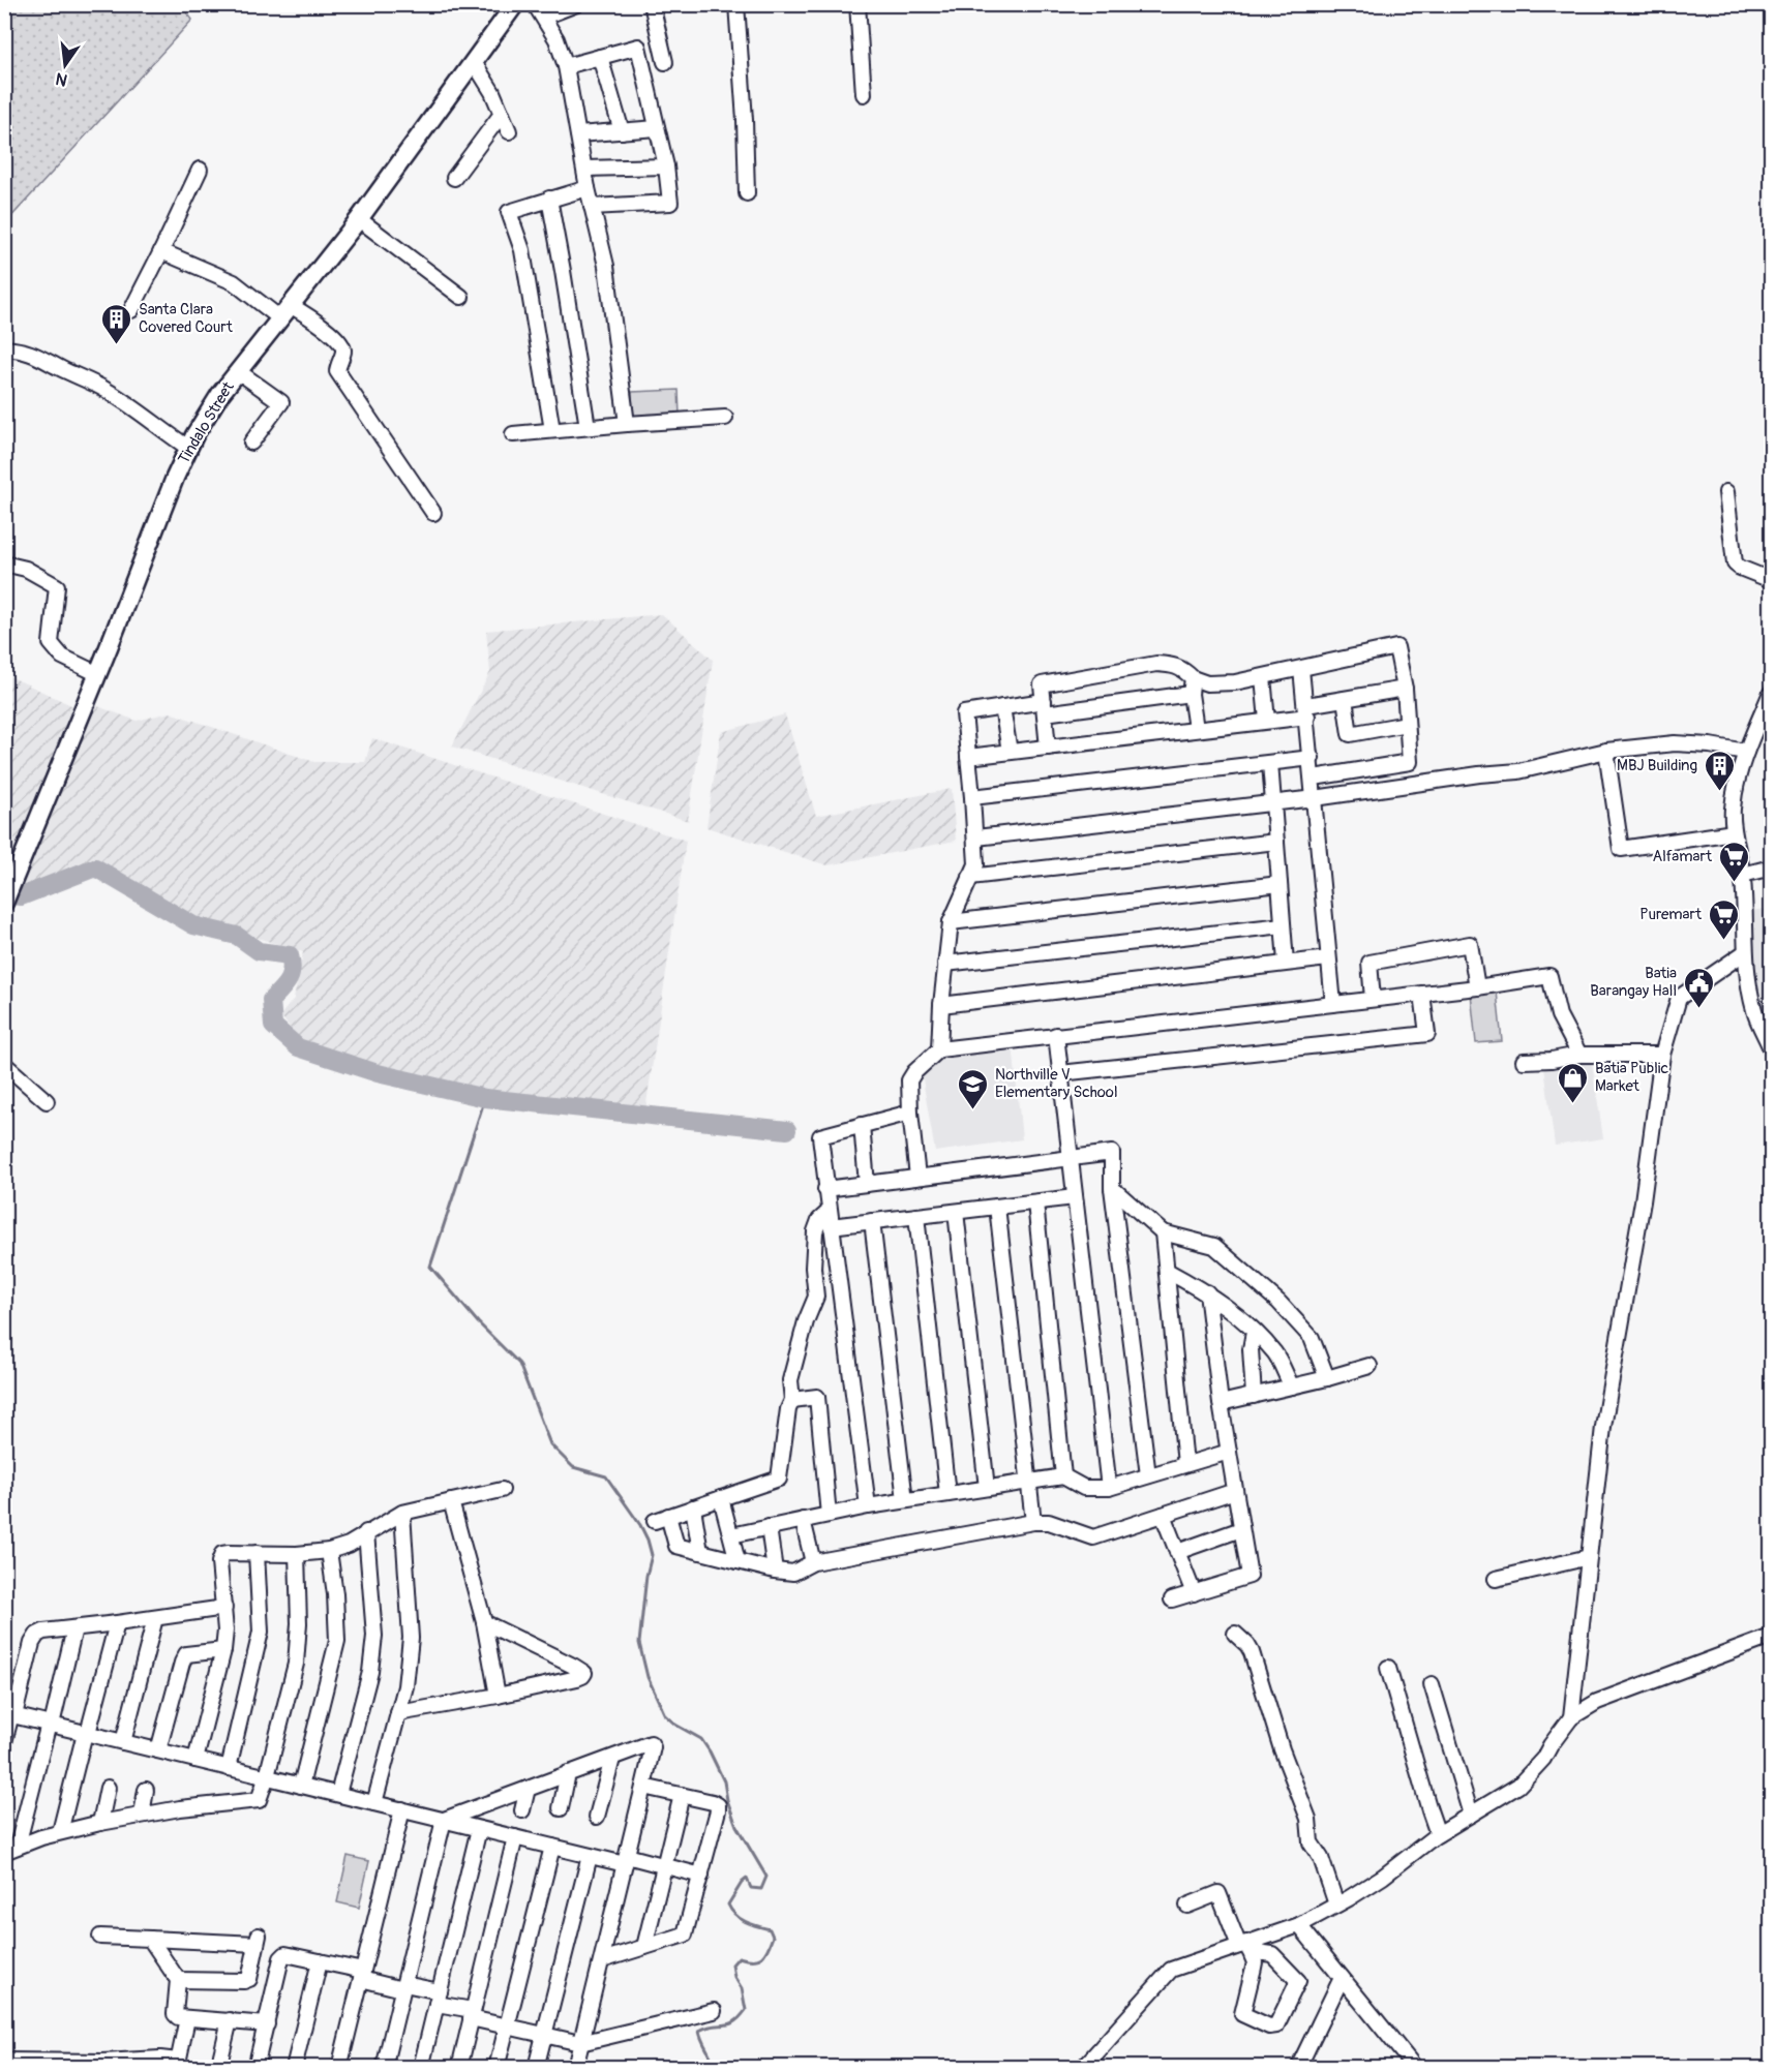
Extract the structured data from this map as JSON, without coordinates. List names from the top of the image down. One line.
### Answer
{"streets":{"main road":["Tindalo Street"]},"places":{"building":["Santa Clara Covered Court","MBJ Building"],"supermarket":["Alfamart","Puremart"],"public building":["Batia Barangay Hall"],"shop":["Batia Public Market"],"school or university":["Northville V Elementary School"]},"north":"bottom"}
